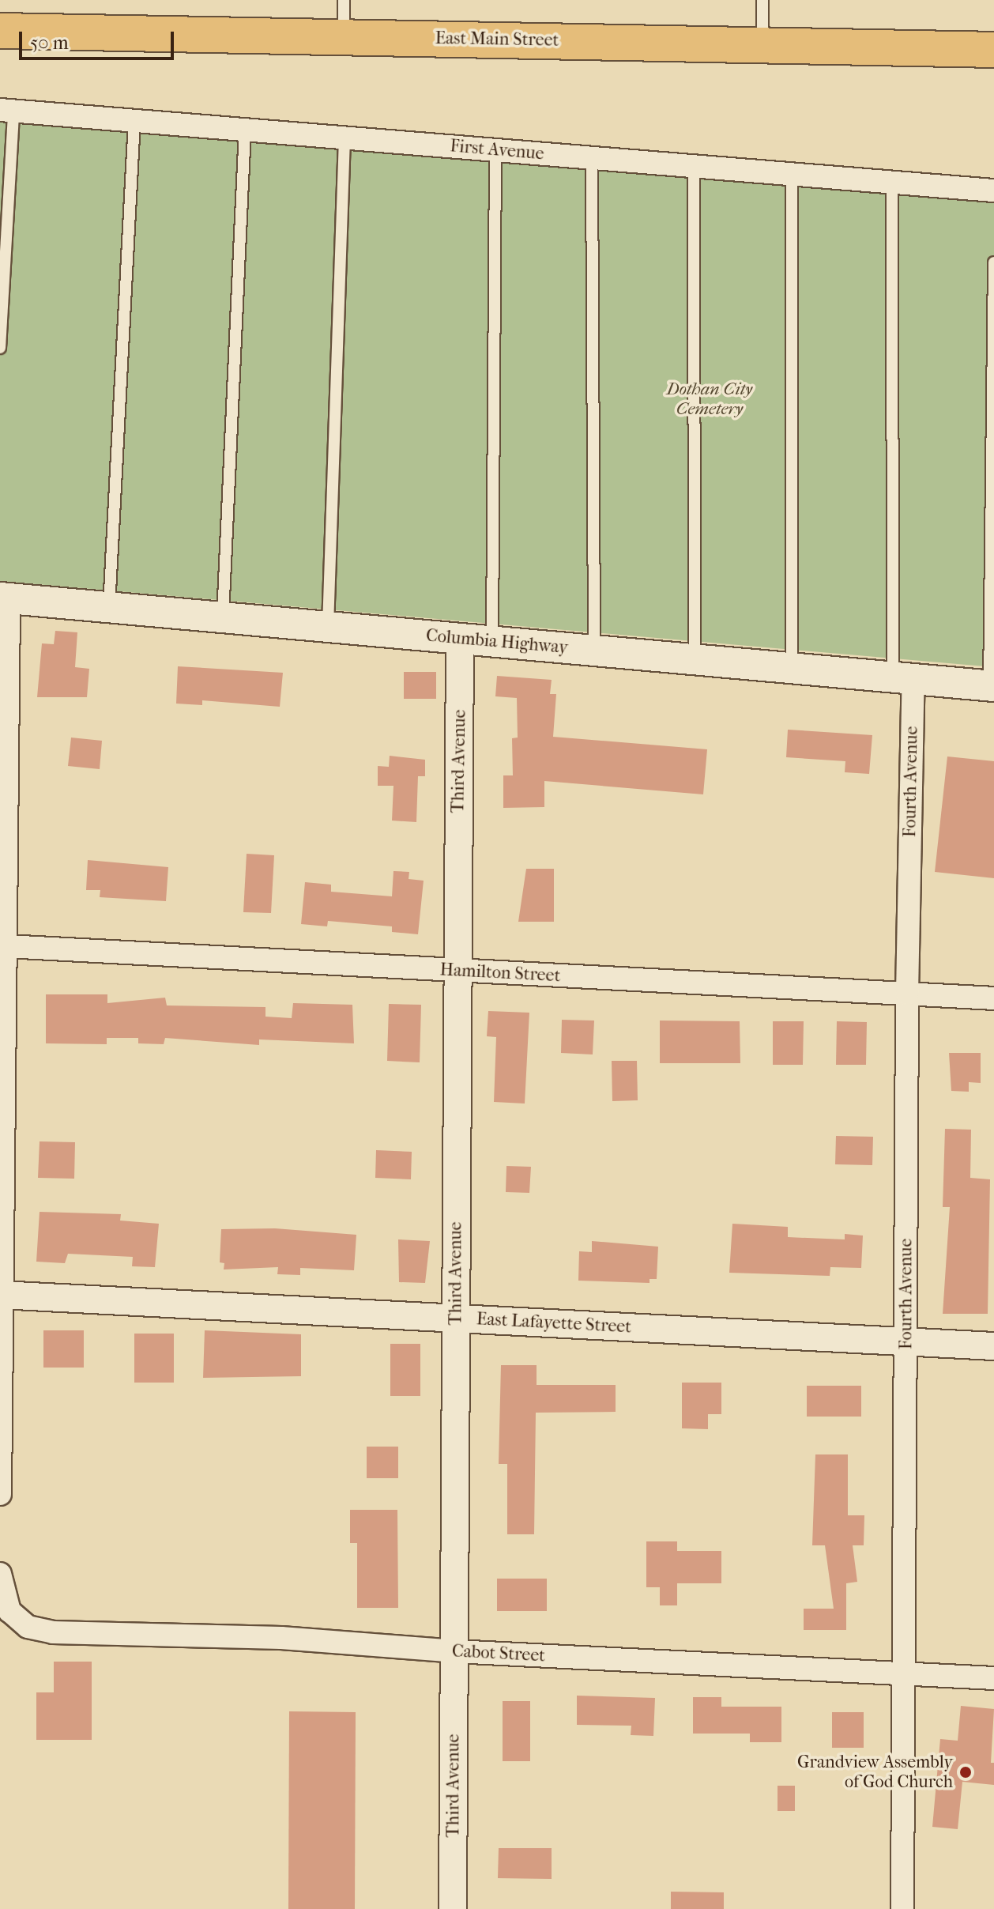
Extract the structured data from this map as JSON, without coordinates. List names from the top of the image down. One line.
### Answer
{"streets":{"main road":["East Main Street","Columbia Highway"],"street":["First Avenue","Third Avenue","Fourth Avenue","Hamilton Street","East Lafayette Street","Cabot Street"]},"crossings":[["Columbia Highway","Third Avenue"],["Columbia Highway","Fourth Avenue"],["Third Avenue","Hamilton Street"],["Third Avenue","East Lafayette Street"],["Third Avenue","Cabot Street"],["Fourth Avenue","Hamilton Street"],["Fourth Avenue","East Lafayette Street"],["Fourth Avenue","Cabot Street"]],"parks":["Dothan City Cemetery"],"places":["Grandview Assembly of God Church"],"scale_bar":"50 m"}
